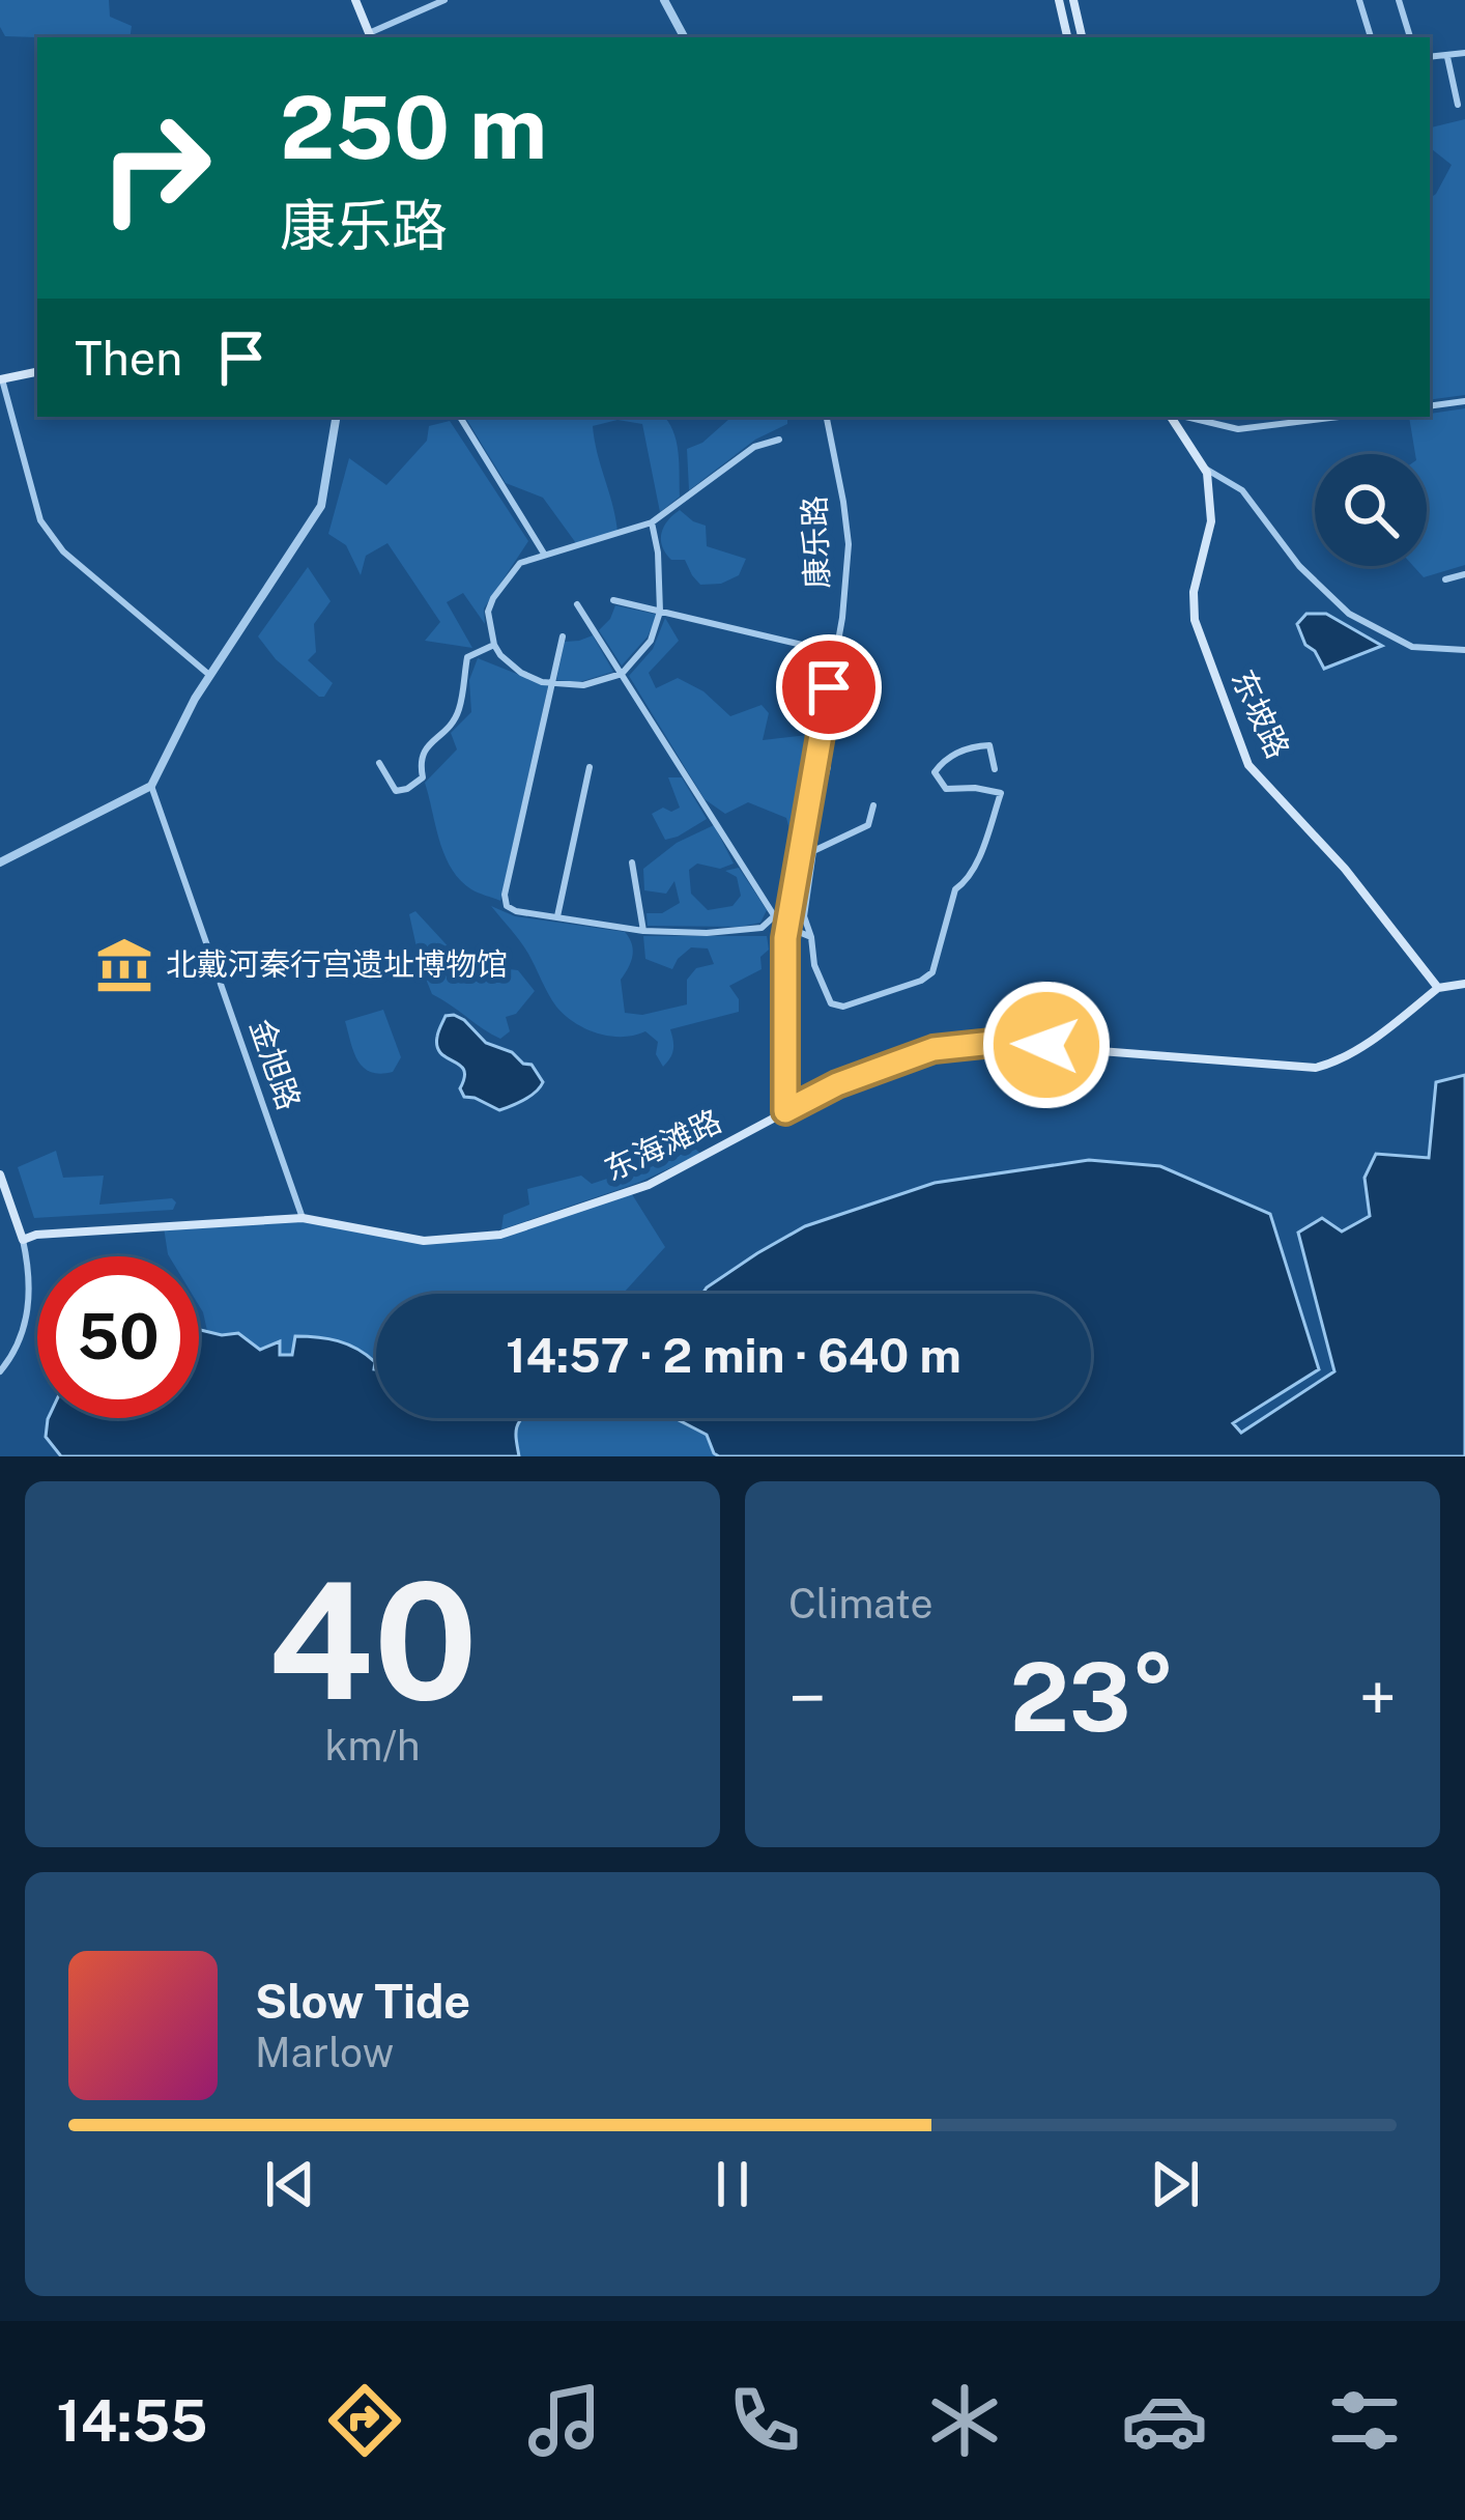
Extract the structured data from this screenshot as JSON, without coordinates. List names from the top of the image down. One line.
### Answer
{"streets":{"main road":["东坡路","东海滩路"],"street":["康乐路","金旭路"]},"crossings":[["康乐路","东海滩路"],["东坡路","东海滩路"],["金旭路","东海滩路"]],"places":{"museum":["北戴河秦行宫遗址博物馆"]},"page":{"turn":["250 m","康乐路"],"then":"Then","limit":"50","trip":"14:57 · 2 min · 640 m","tile":[["40","km/h"],"Climate"],"heat":["−","23°","+"],"song":["Slow Tide","Marlow"],"tabs":"14:55"}}
